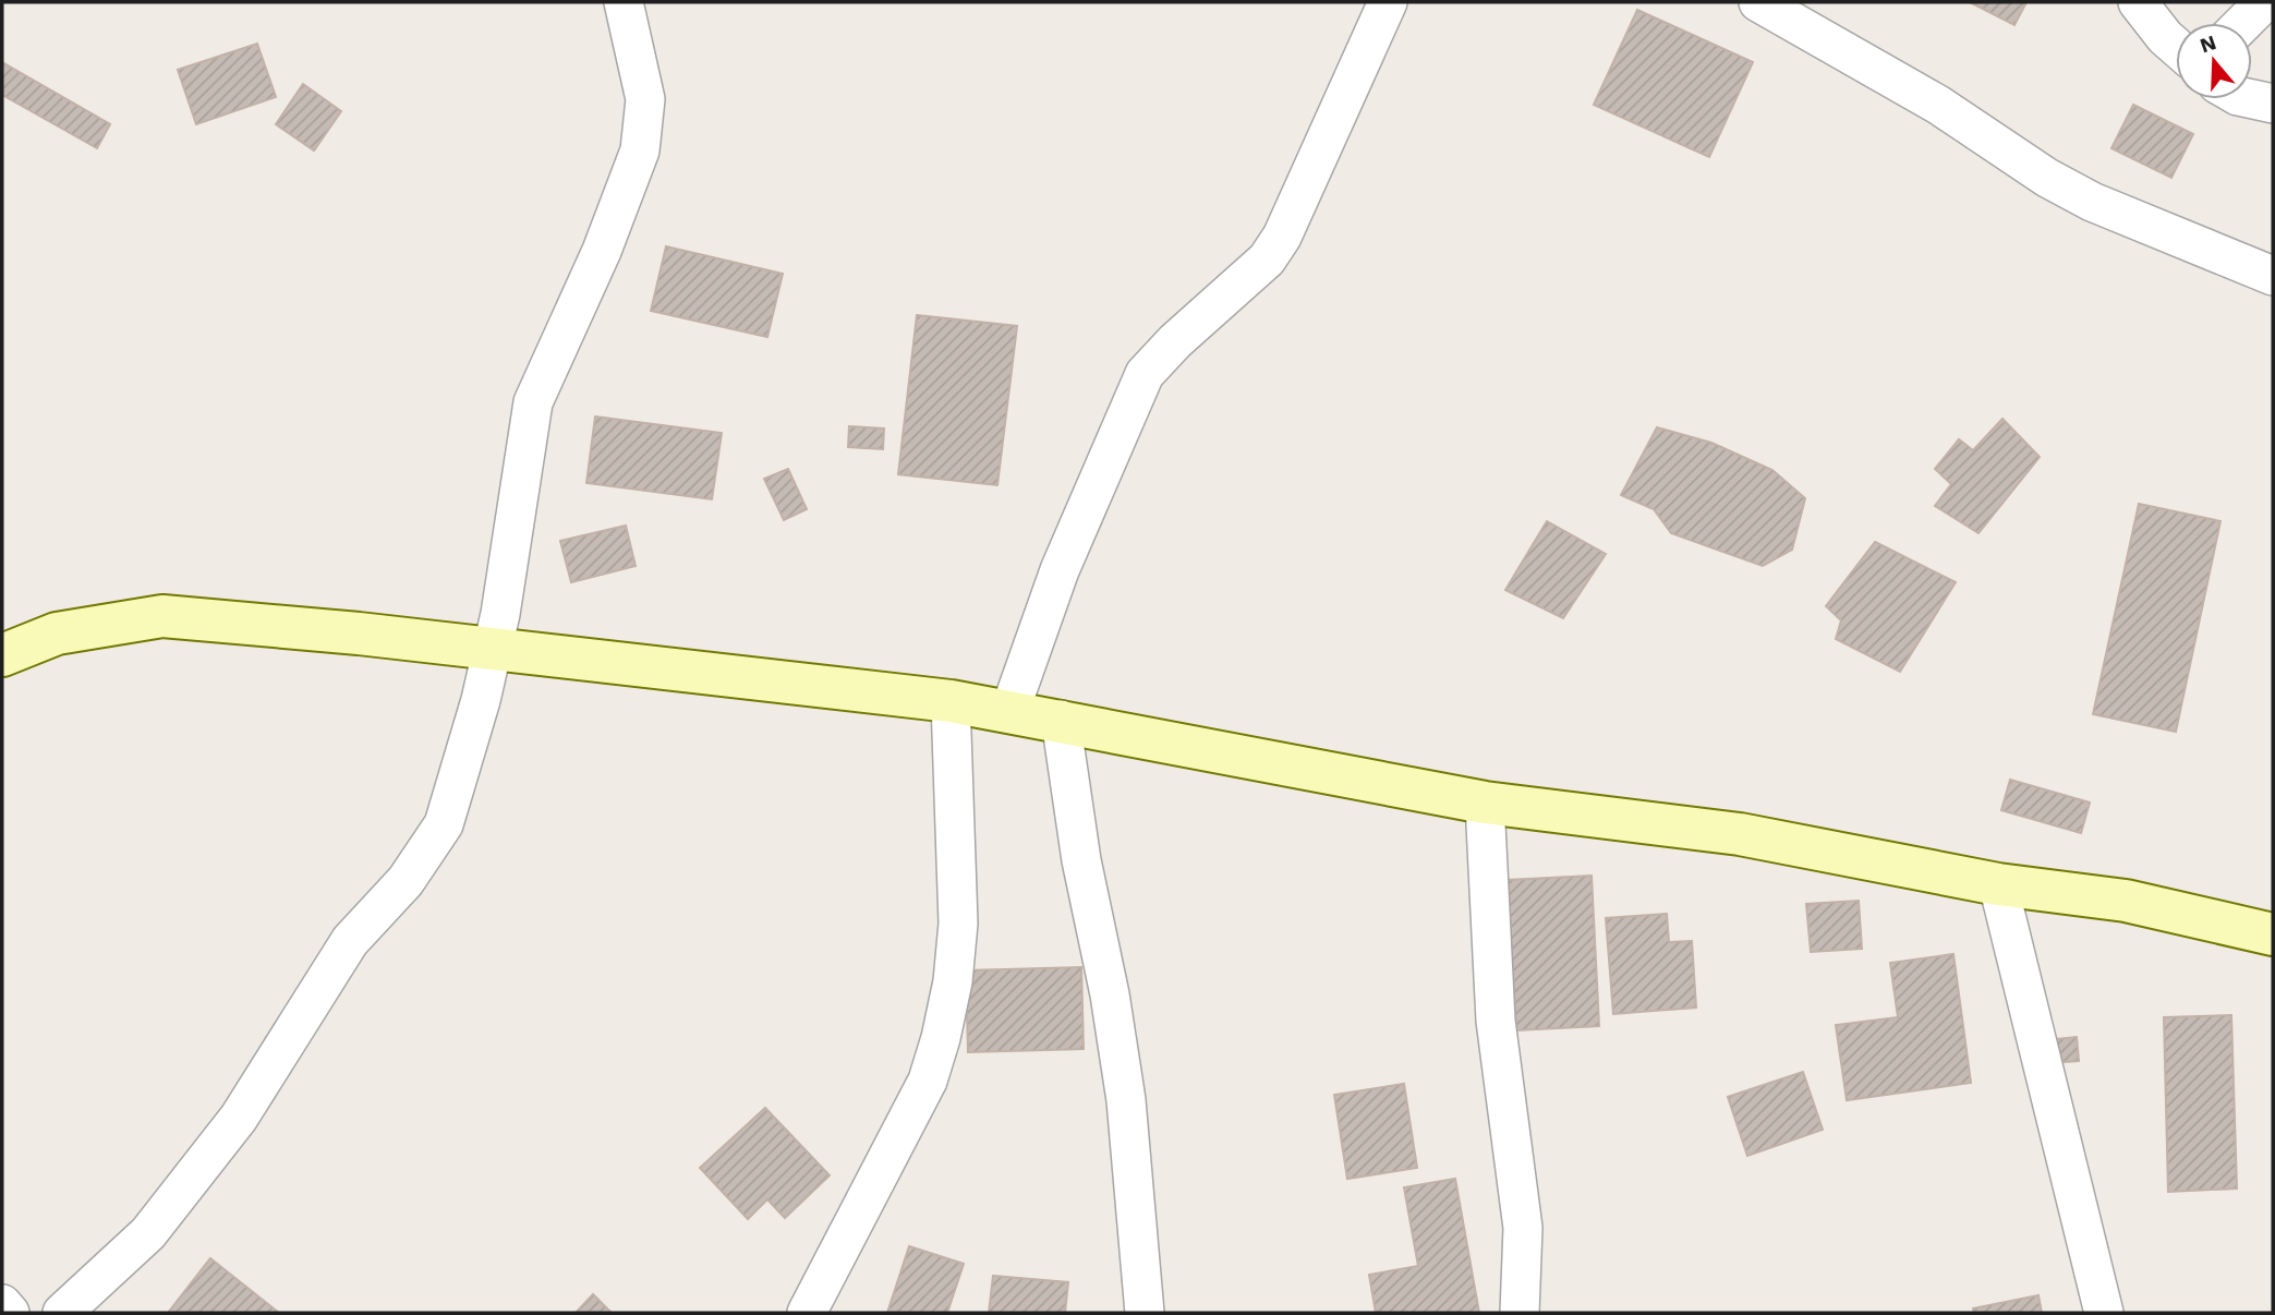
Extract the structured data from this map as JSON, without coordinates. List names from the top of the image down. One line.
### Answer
{"north":"top"}
